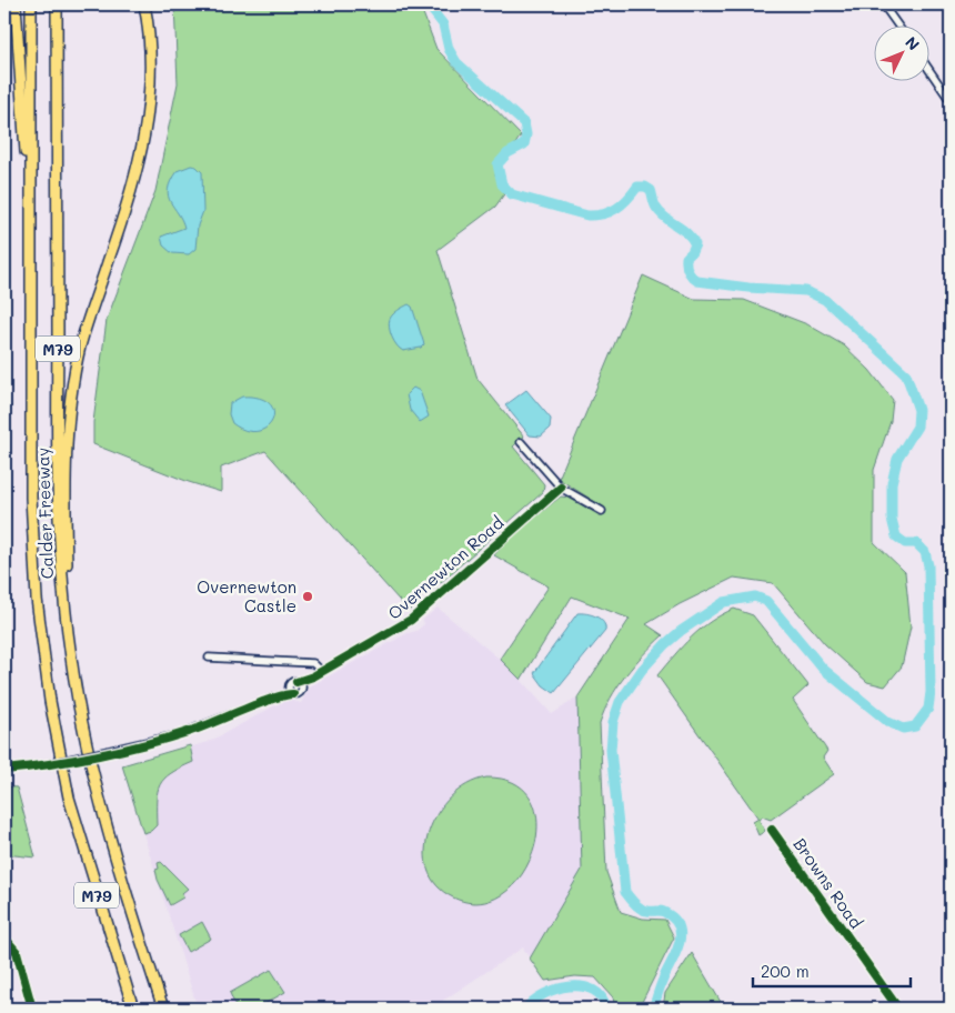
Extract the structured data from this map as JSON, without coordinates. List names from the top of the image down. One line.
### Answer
{"streets":{"highway":["M79","Calder Freeway"],"street":["Overnewton Road","Browns Road"]},"places":["Overnewton Castle"],"scale_bar":"200 m","north":"top right"}
